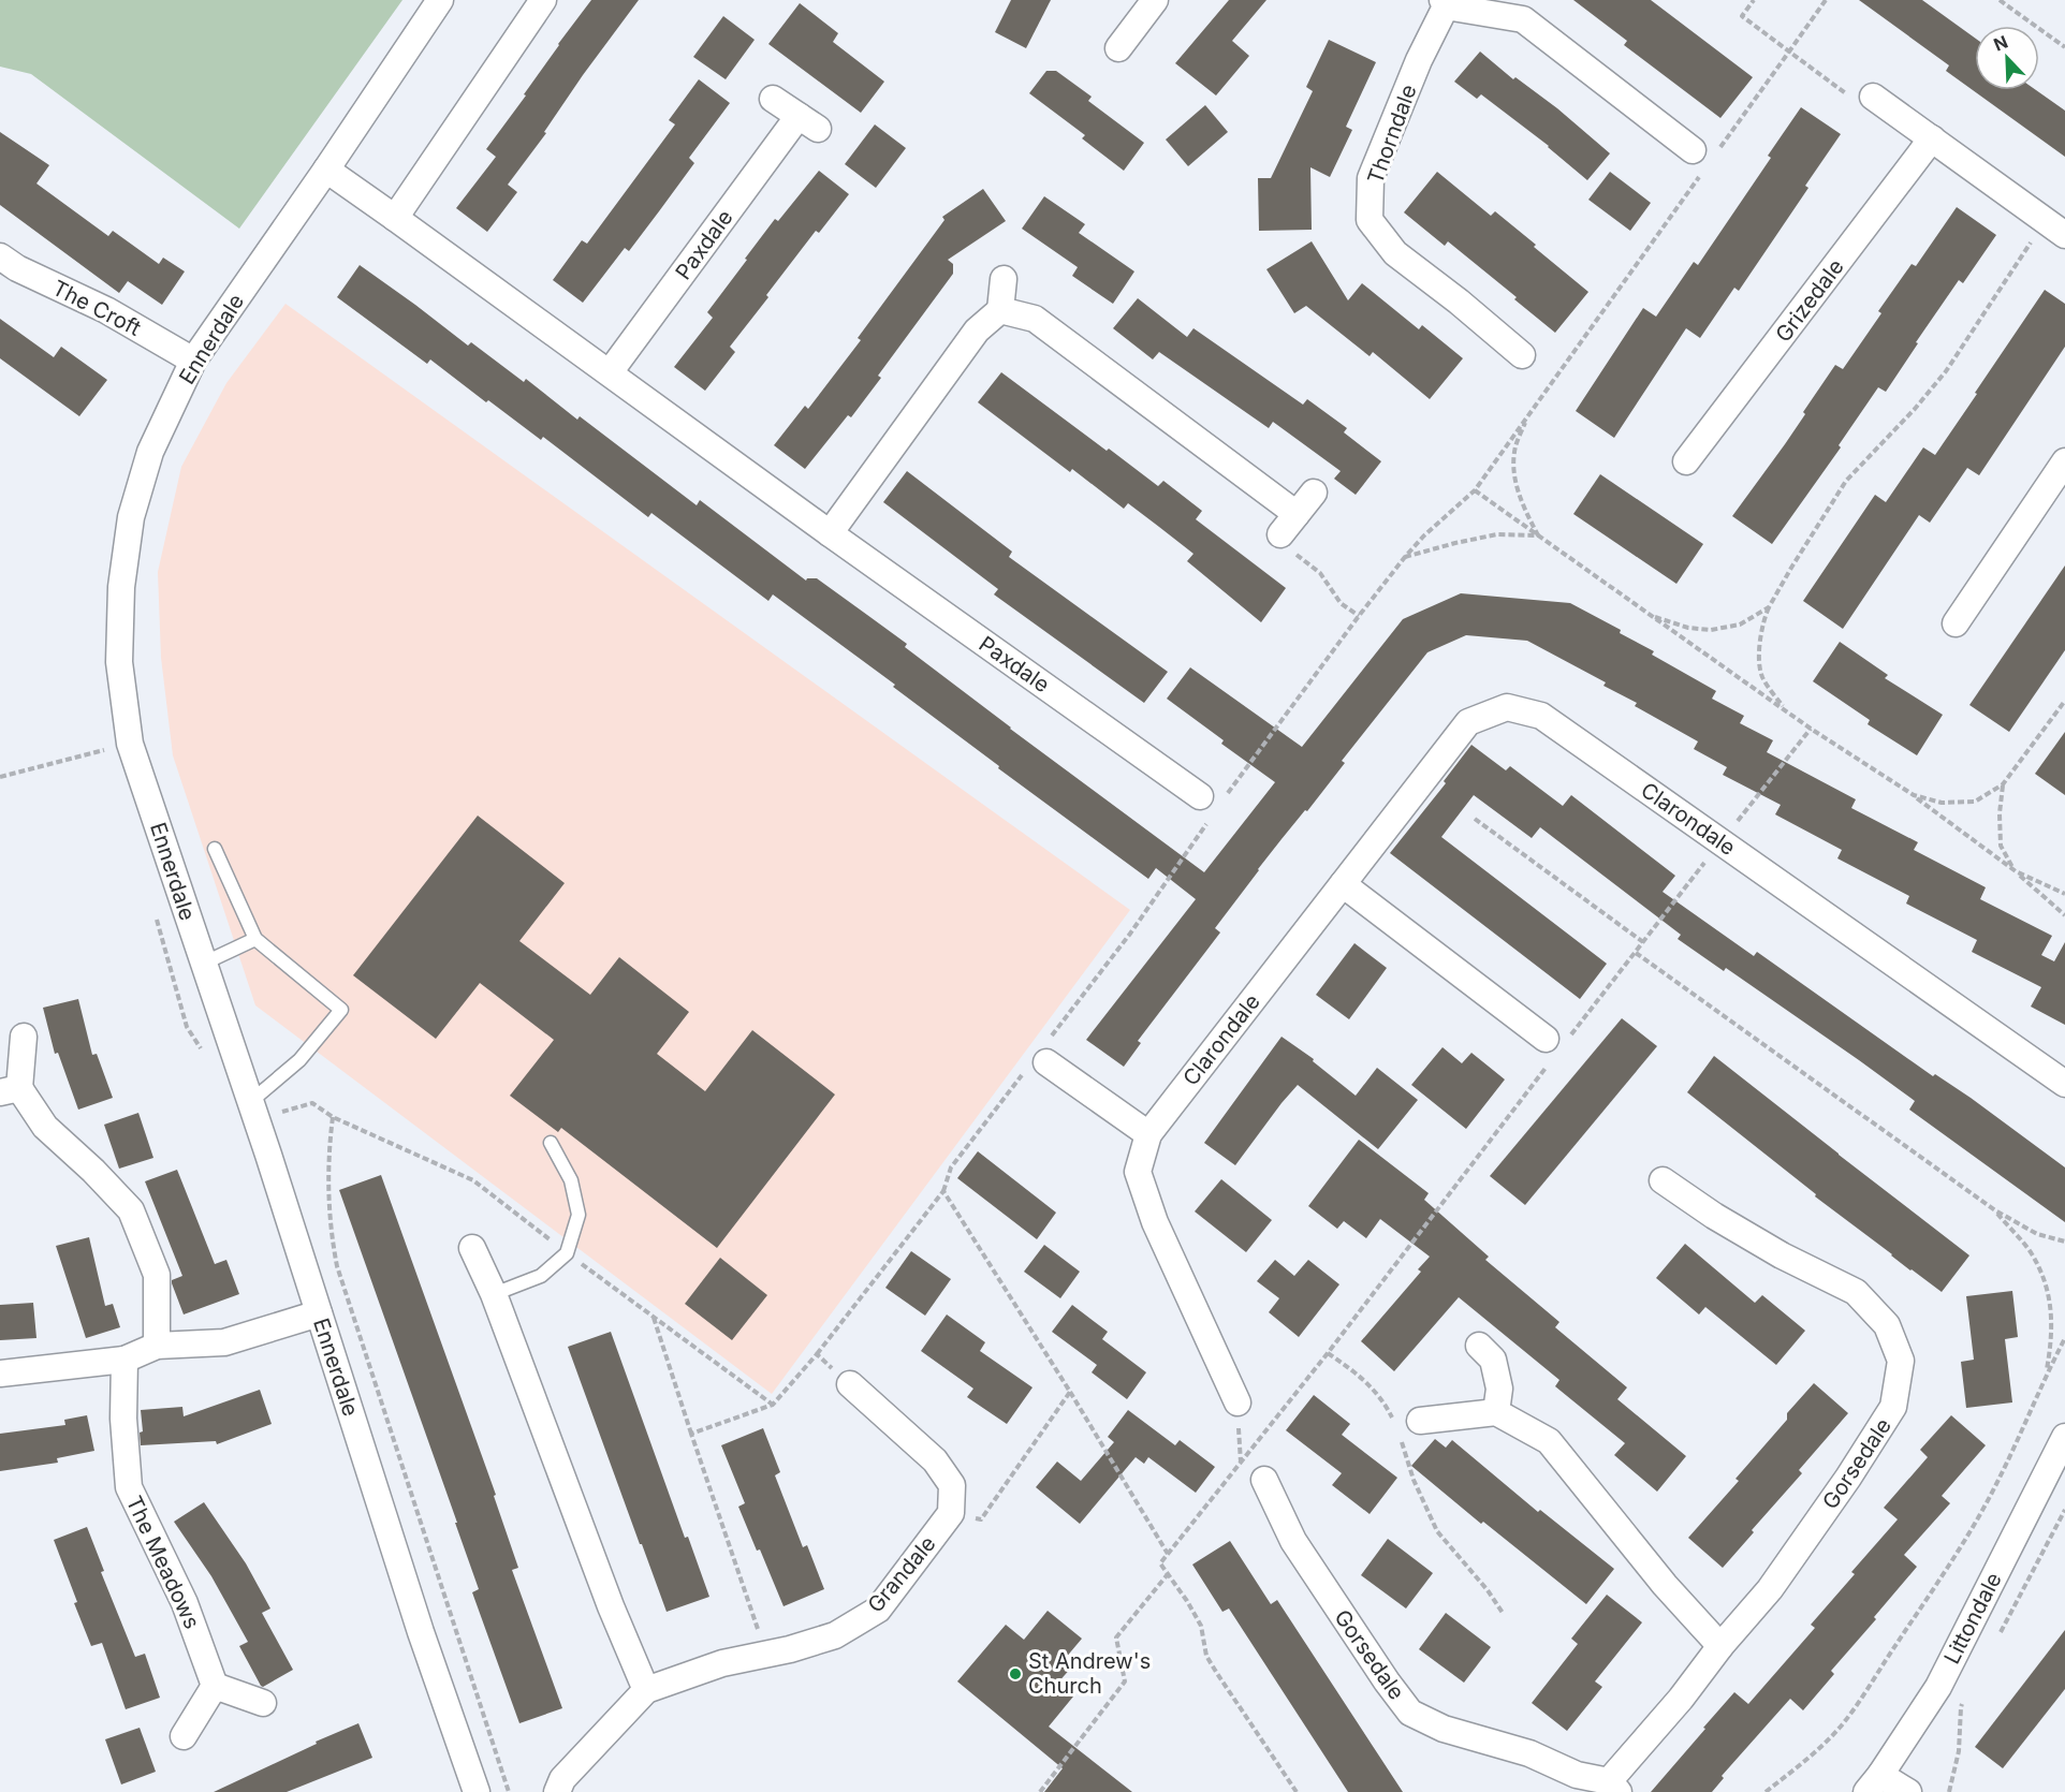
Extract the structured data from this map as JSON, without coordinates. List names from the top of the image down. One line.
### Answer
{"streets":{"street":["Thorndale","Paxdale","Grizedale","The Croft","Ennerdale","Clarondale","Gorsedale","The Meadows","Grandale","Littondale"]},"crossings":[["Paxdale","Ennerdale"],["The Croft","Ennerdale"]],"places":["St Andrew's Church"],"north":"top left"}
